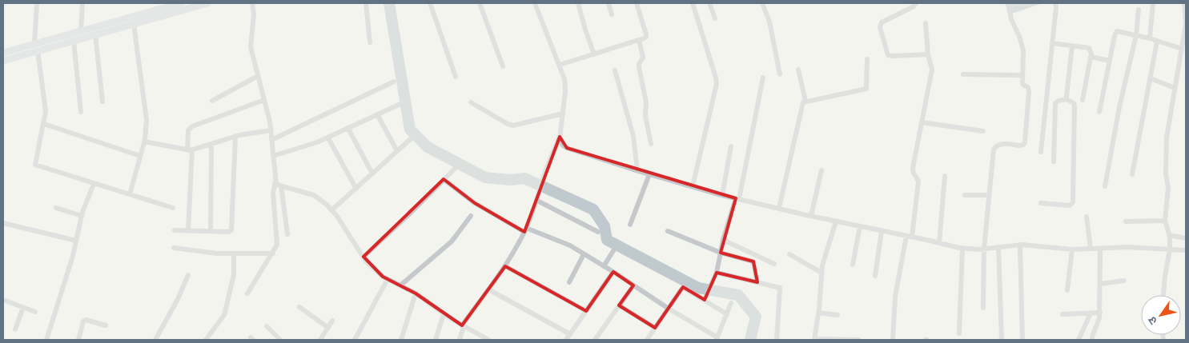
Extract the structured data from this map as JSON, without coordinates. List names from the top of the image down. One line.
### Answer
{"north":"bottom left"}
